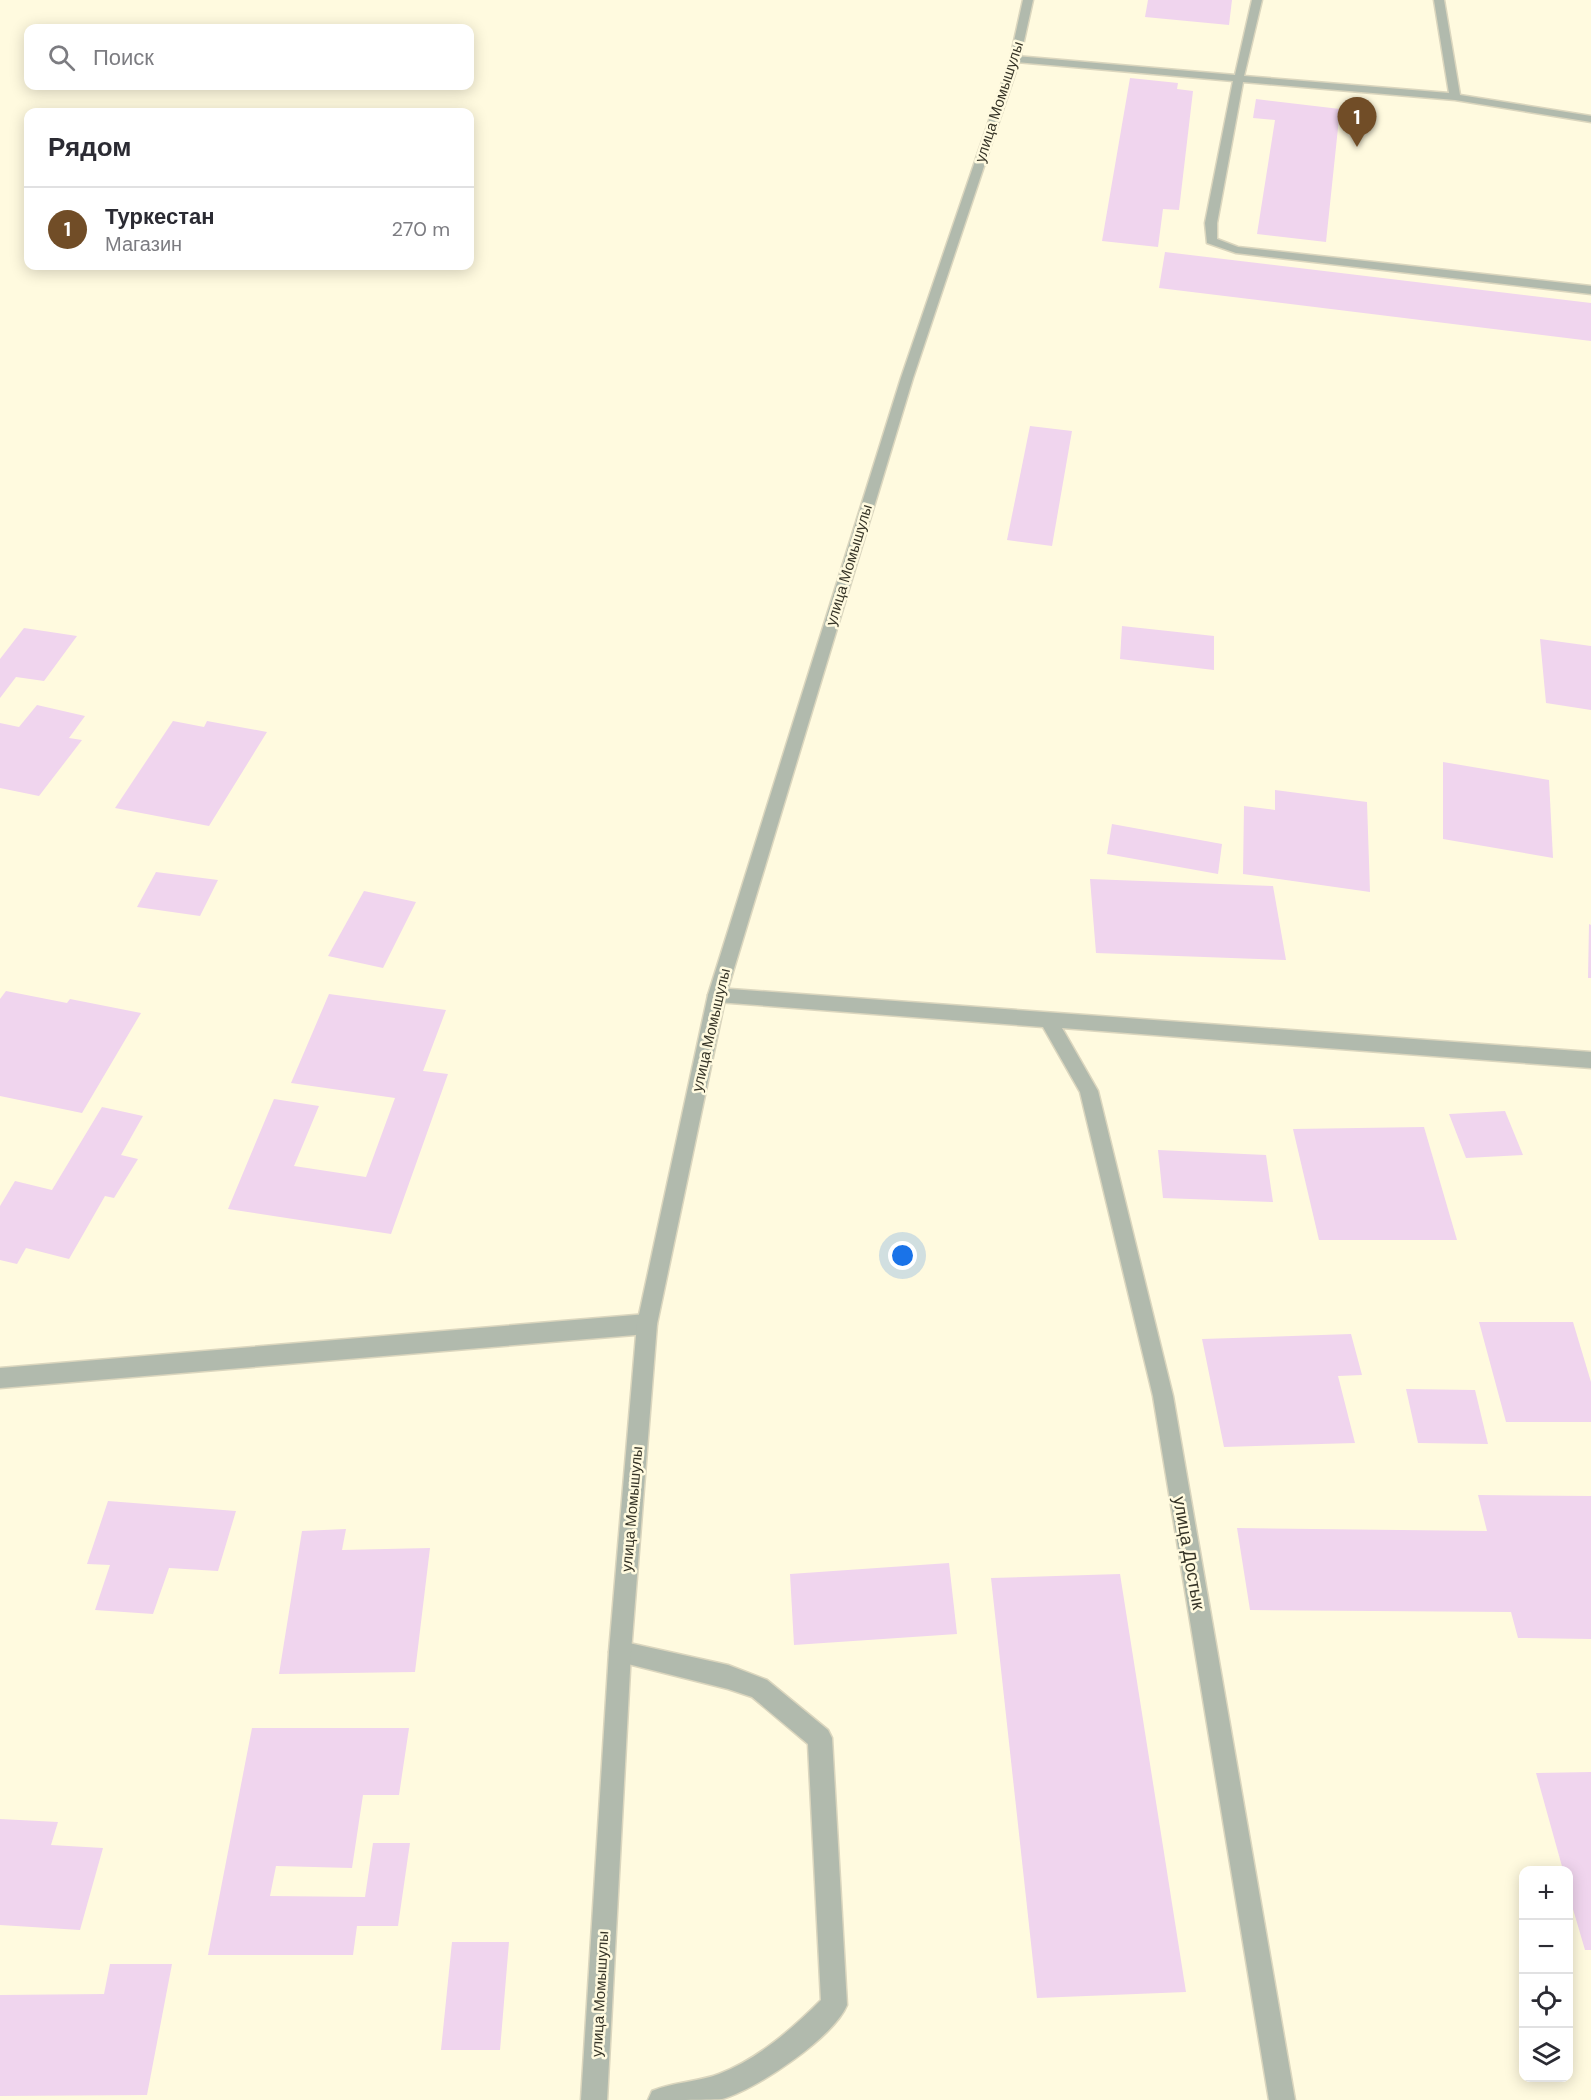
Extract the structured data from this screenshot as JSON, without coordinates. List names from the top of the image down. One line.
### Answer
{"streets":{"street":["улица Момышулы","улица Достык"]},"page":{"search":"Поиск","pins":"1","heading":"Рядом","list":[{"mark":"1","name":"Туркестан","note":"Магазин","value":"270 m"}],"map_buttons":["+","−"]}}
